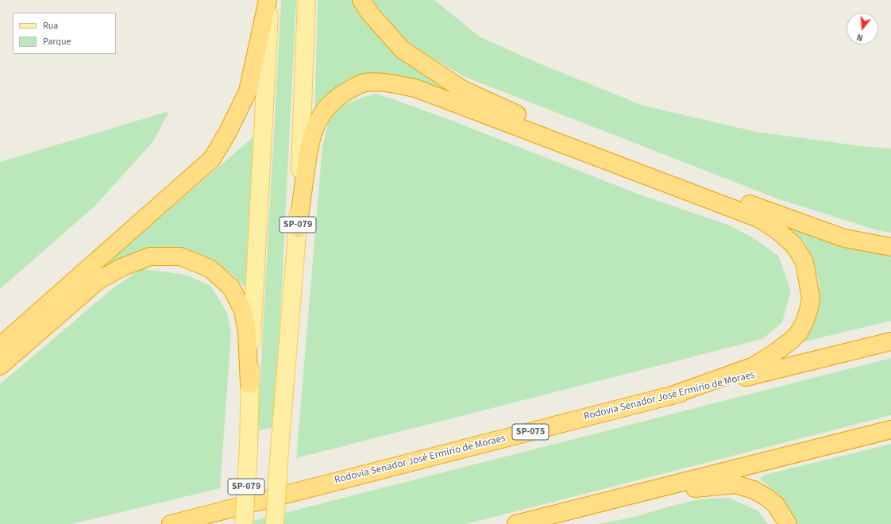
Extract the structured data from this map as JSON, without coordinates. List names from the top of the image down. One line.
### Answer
{"streets":{"highway":["Rodovia Senador José Ermírio de Moraes","SP-075"],"main road":["SP-079"]},"legend":["Rua","Parque"],"north":"bottom"}
